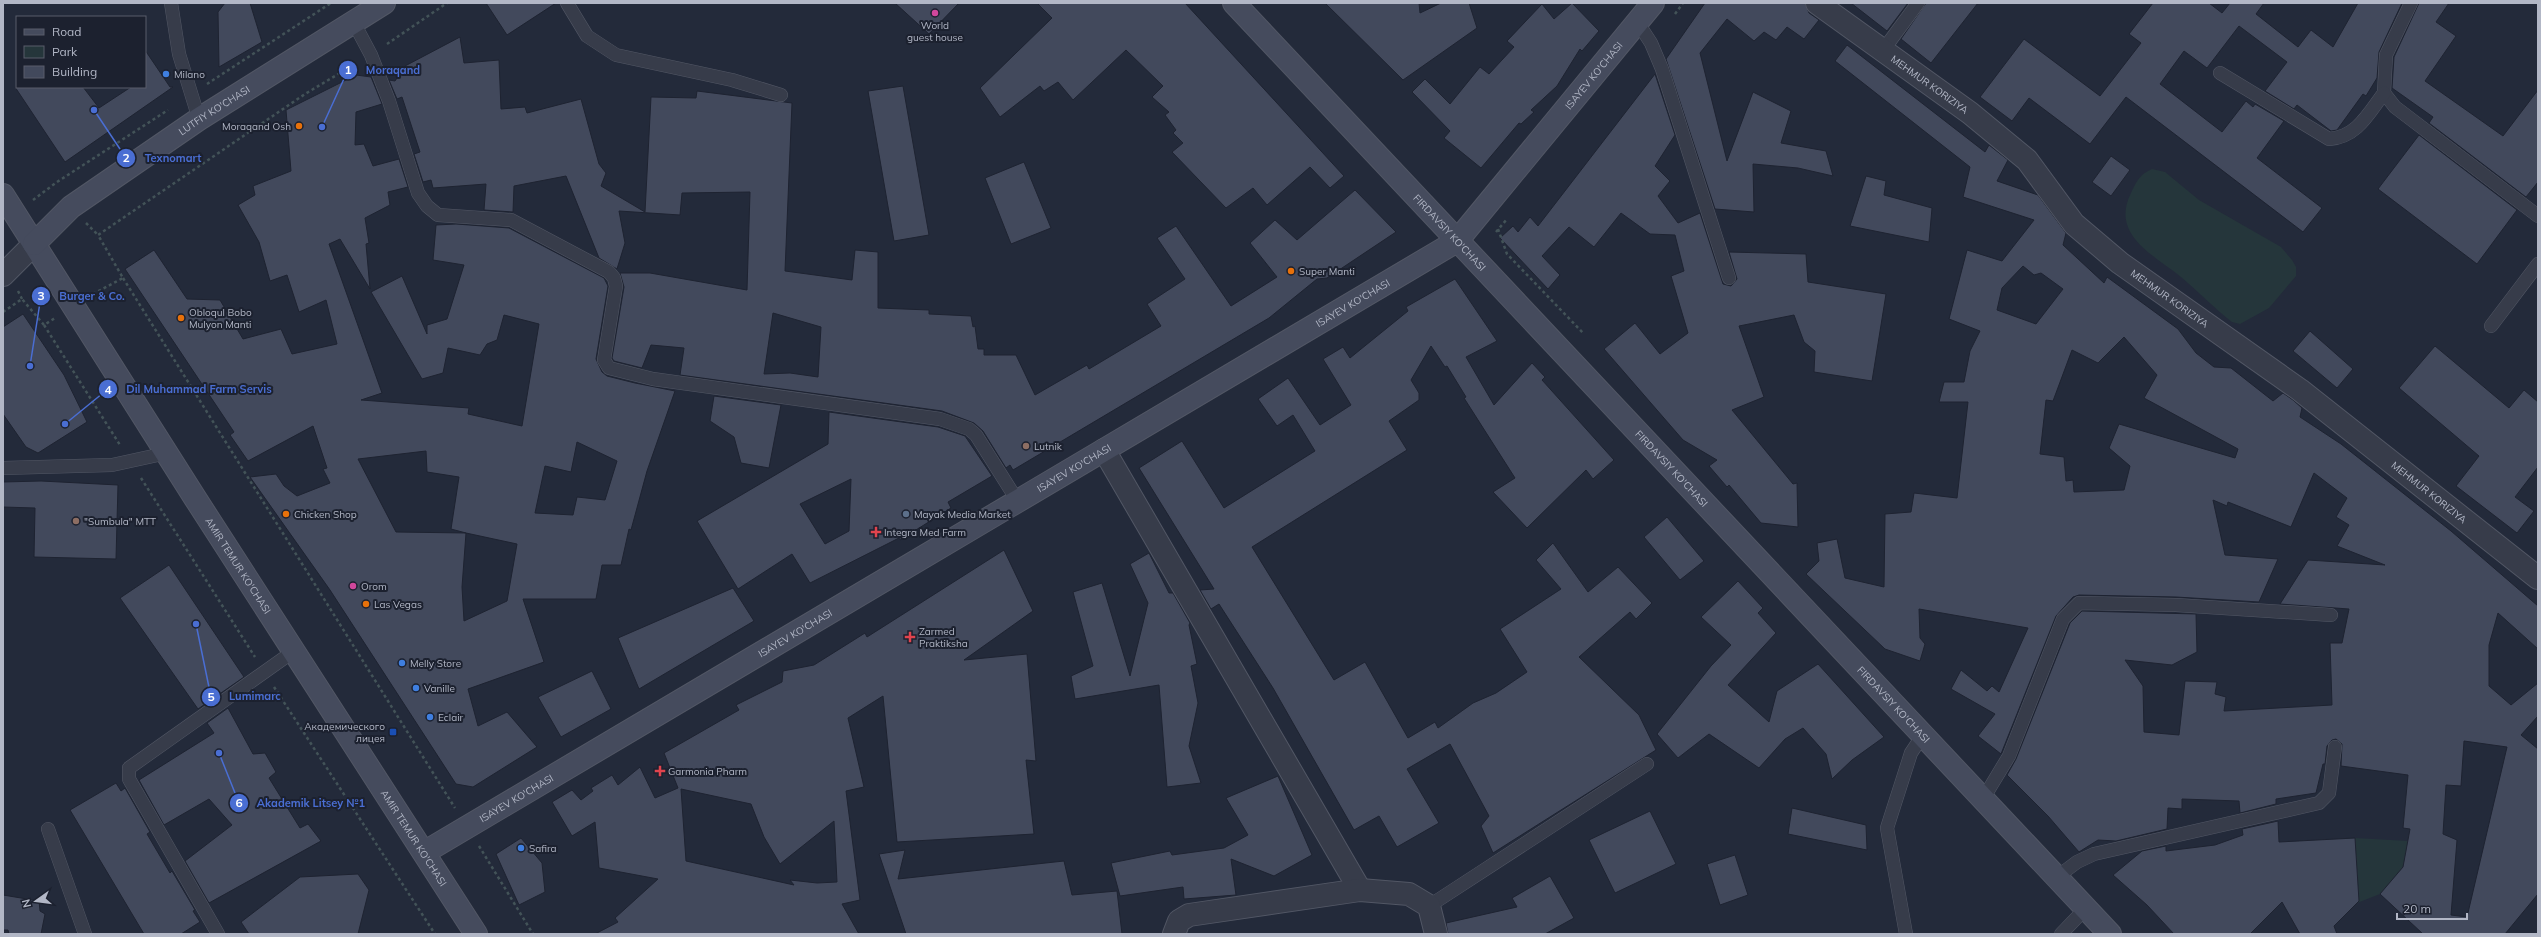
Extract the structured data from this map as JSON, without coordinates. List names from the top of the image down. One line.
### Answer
{"streets":{"main road":["ISAYEV KO'CHASI","LUTFIY KO'CHASI","FIRDAVSIY KO'CHASI","AMIR TEMUR KO'CHASI"],"street":["MEHMUR KORIZIYA"]},"crossings":[["ISAYEV KO'CHASI","FIRDAVSIY KO'CHASI"],["ISAYEV KO'CHASI","AMIR TEMUR KO'CHASI"],["LUTFIY KO'CHASI","AMIR TEMUR KO'CHASI"]],"places":{"other":["World guest house","Milano","Texnomart","Moraqand Osh","Moraqand","Super Manti","Obloqul Bobo Mulyon Manti","Burger & Co.","Dil Muhammad Farm Servis","Lutnik","Chicken Shop","Mayak Media Market","\"Sumbula\" MTT","Orom","Las Vegas","Lumimarc","Melly Store","Vanille","Eclair","Akademik Litsey №1","Safira"],"health":["Integra Med Farm","Zarmed Praktiksha","Garmonia Pharm"],"transit":["Академического лицея"]},"legend":["Road","Park","Building"],"scale_bar":"20 m","north":"left"}
